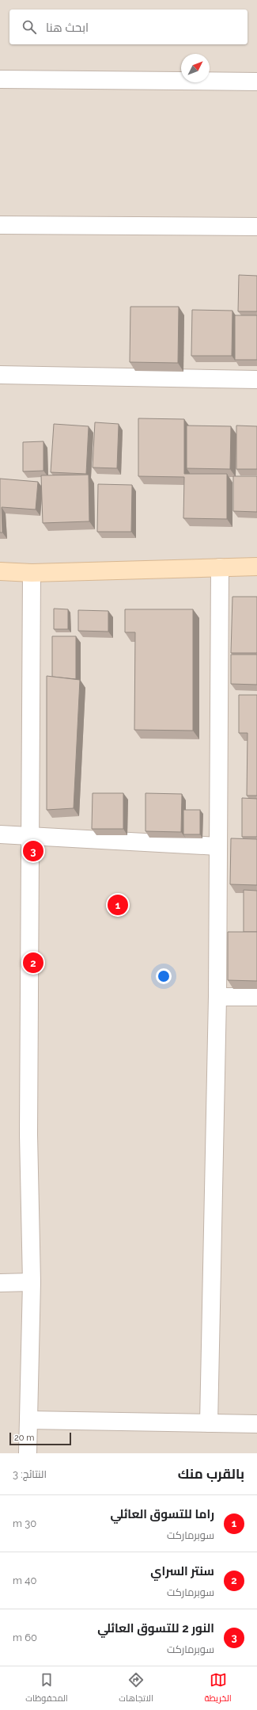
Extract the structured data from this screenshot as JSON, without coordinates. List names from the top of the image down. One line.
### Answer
{"scale_bar":"20 m","north":"top right","page":{"search":"ابحث هنا","pins":["3","1","2"],"scale":"20 m","heading":["بالقرب منك","النتائج: 3"],"list":[{"mark":"1","name":"راما للتسوق العائلي","note":"سوبرماركت","value":"30 m"},{"mark":"2","name":"سنتر السراي","note":"سوبرماركت","value":"40 m"},{"mark":"3","name":"النور 2 للتسوق العائلي","note":"سوبرماركت","value":"60 m"}],"nav":["الخريطة","الاتجاهات","المحفوظات"]}}
